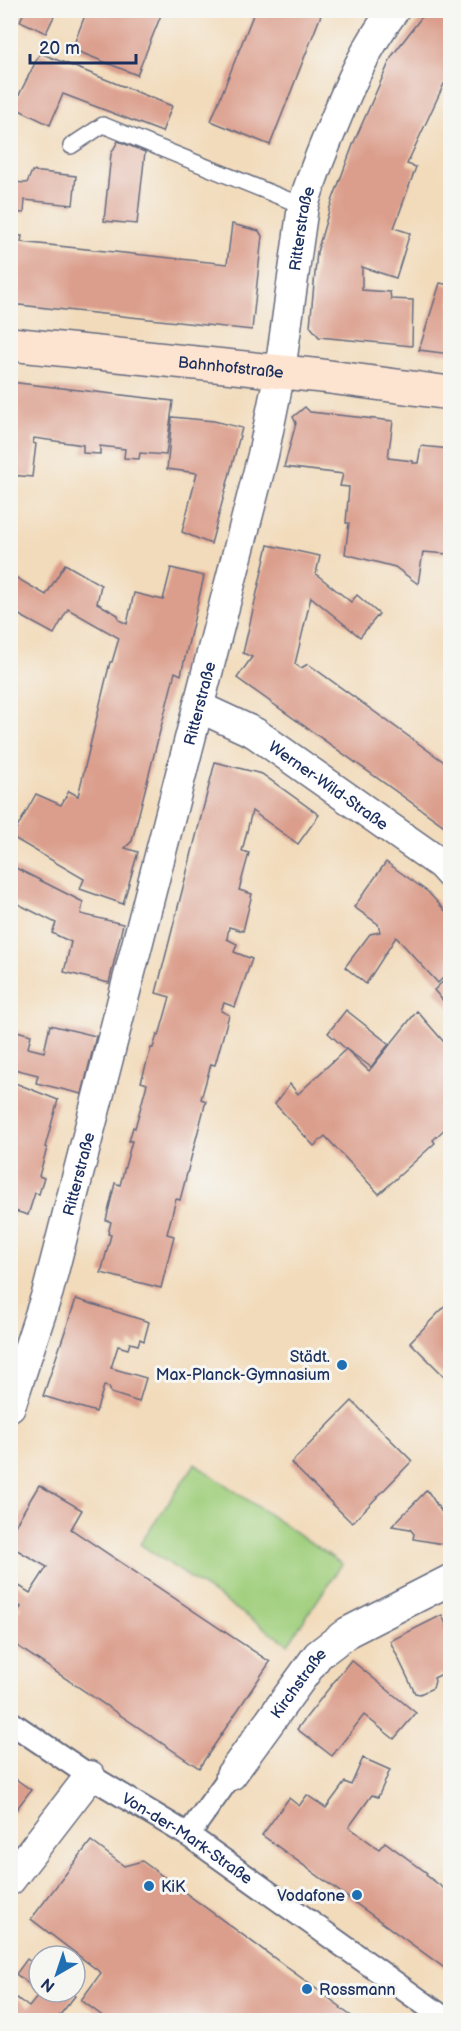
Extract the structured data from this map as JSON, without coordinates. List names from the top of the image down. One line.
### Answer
{"streets":{"main road":["Bahnhofstraße"],"street":["Ritterstraße","Werner-Wild-Straße","Kirchstraße","Von-der-Mark-Straße"]},"crossings":[["Ritterstraße","Bahnhofstraße"],["Ritterstraße","Werner-Wild-Straße"],["Kirchstraße","Von-der-Mark-Straße"]],"places":["Städt. Max-Planck-Gymnasium","KiK","Vodafone","Rossmann"],"scale_bar":"20 m","north":"bottom left"}
